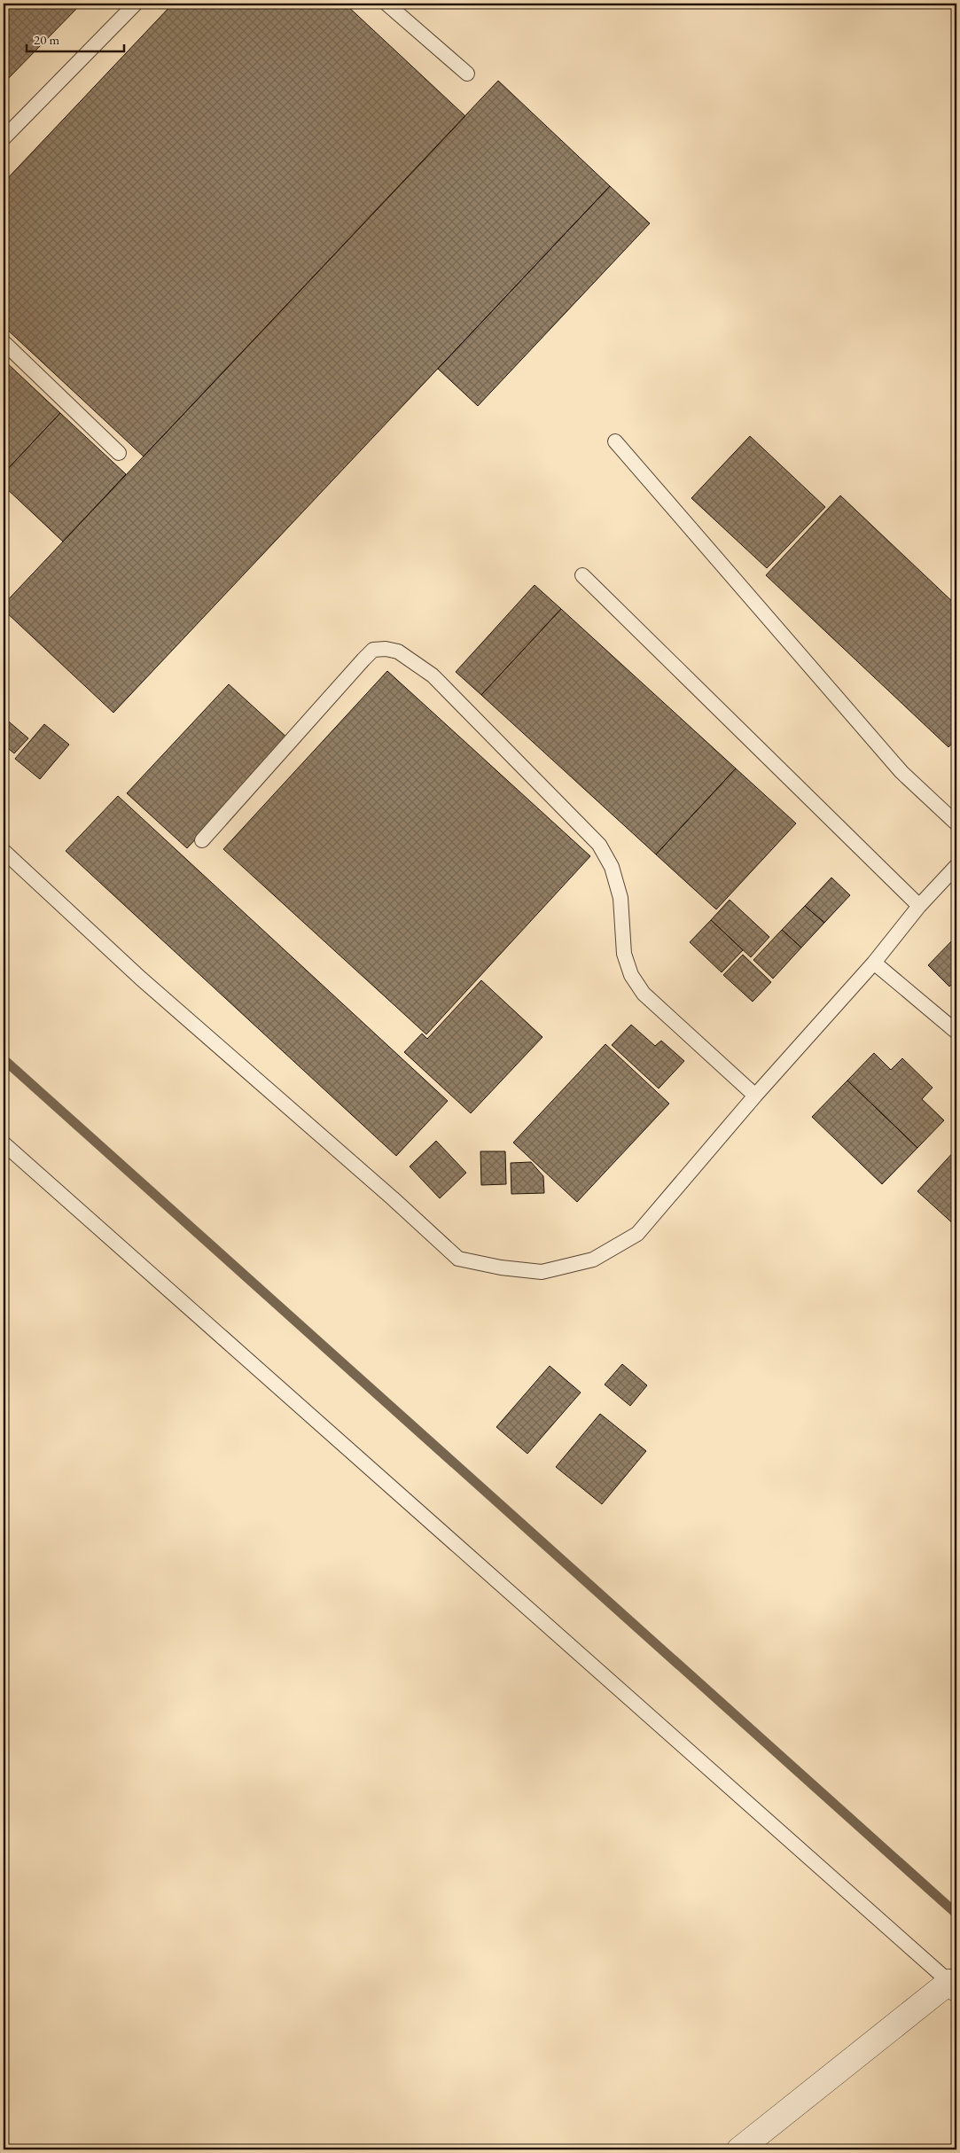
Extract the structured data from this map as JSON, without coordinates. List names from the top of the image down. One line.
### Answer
{"scale_bar":"20 m"}
